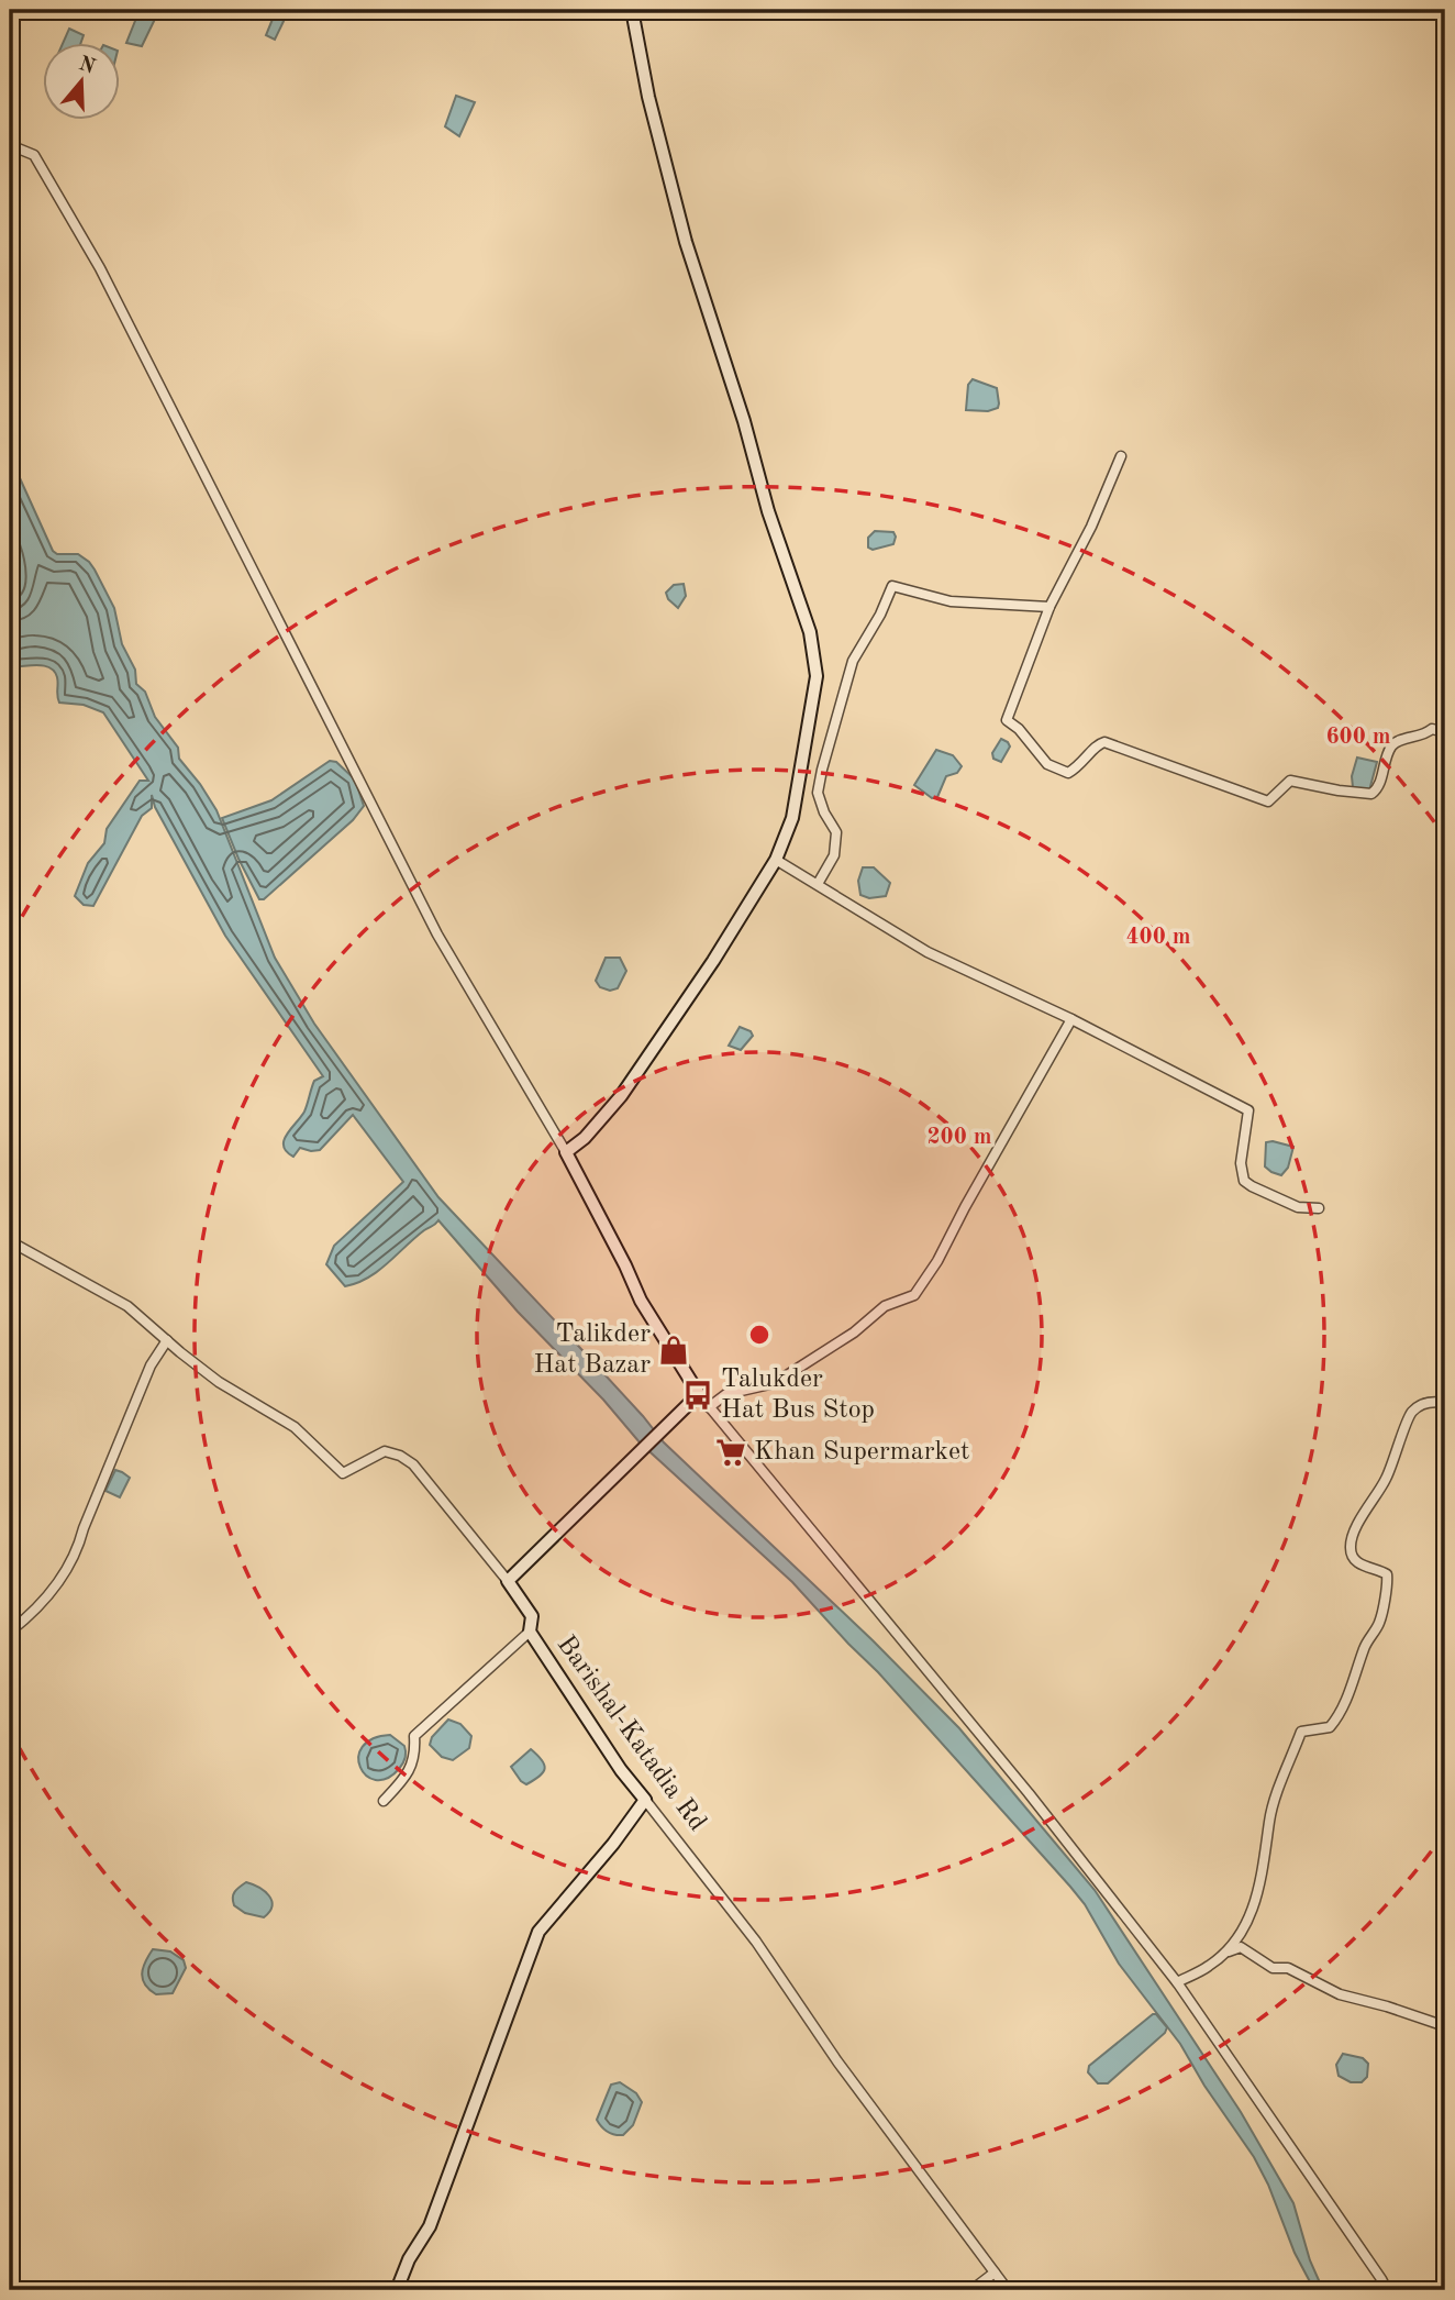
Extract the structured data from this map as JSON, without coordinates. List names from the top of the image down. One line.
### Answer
{"streets":{"main road":["Barishal-Katadia Rd"]},"places":{"shop":["Talikder Hat Bazar"],"bus stop":["Talukder Hat Bus Stop"],"supermarket":["Khan Supermarket"]},"north":"top","rings":["600 m","400 m","200 m"]}
